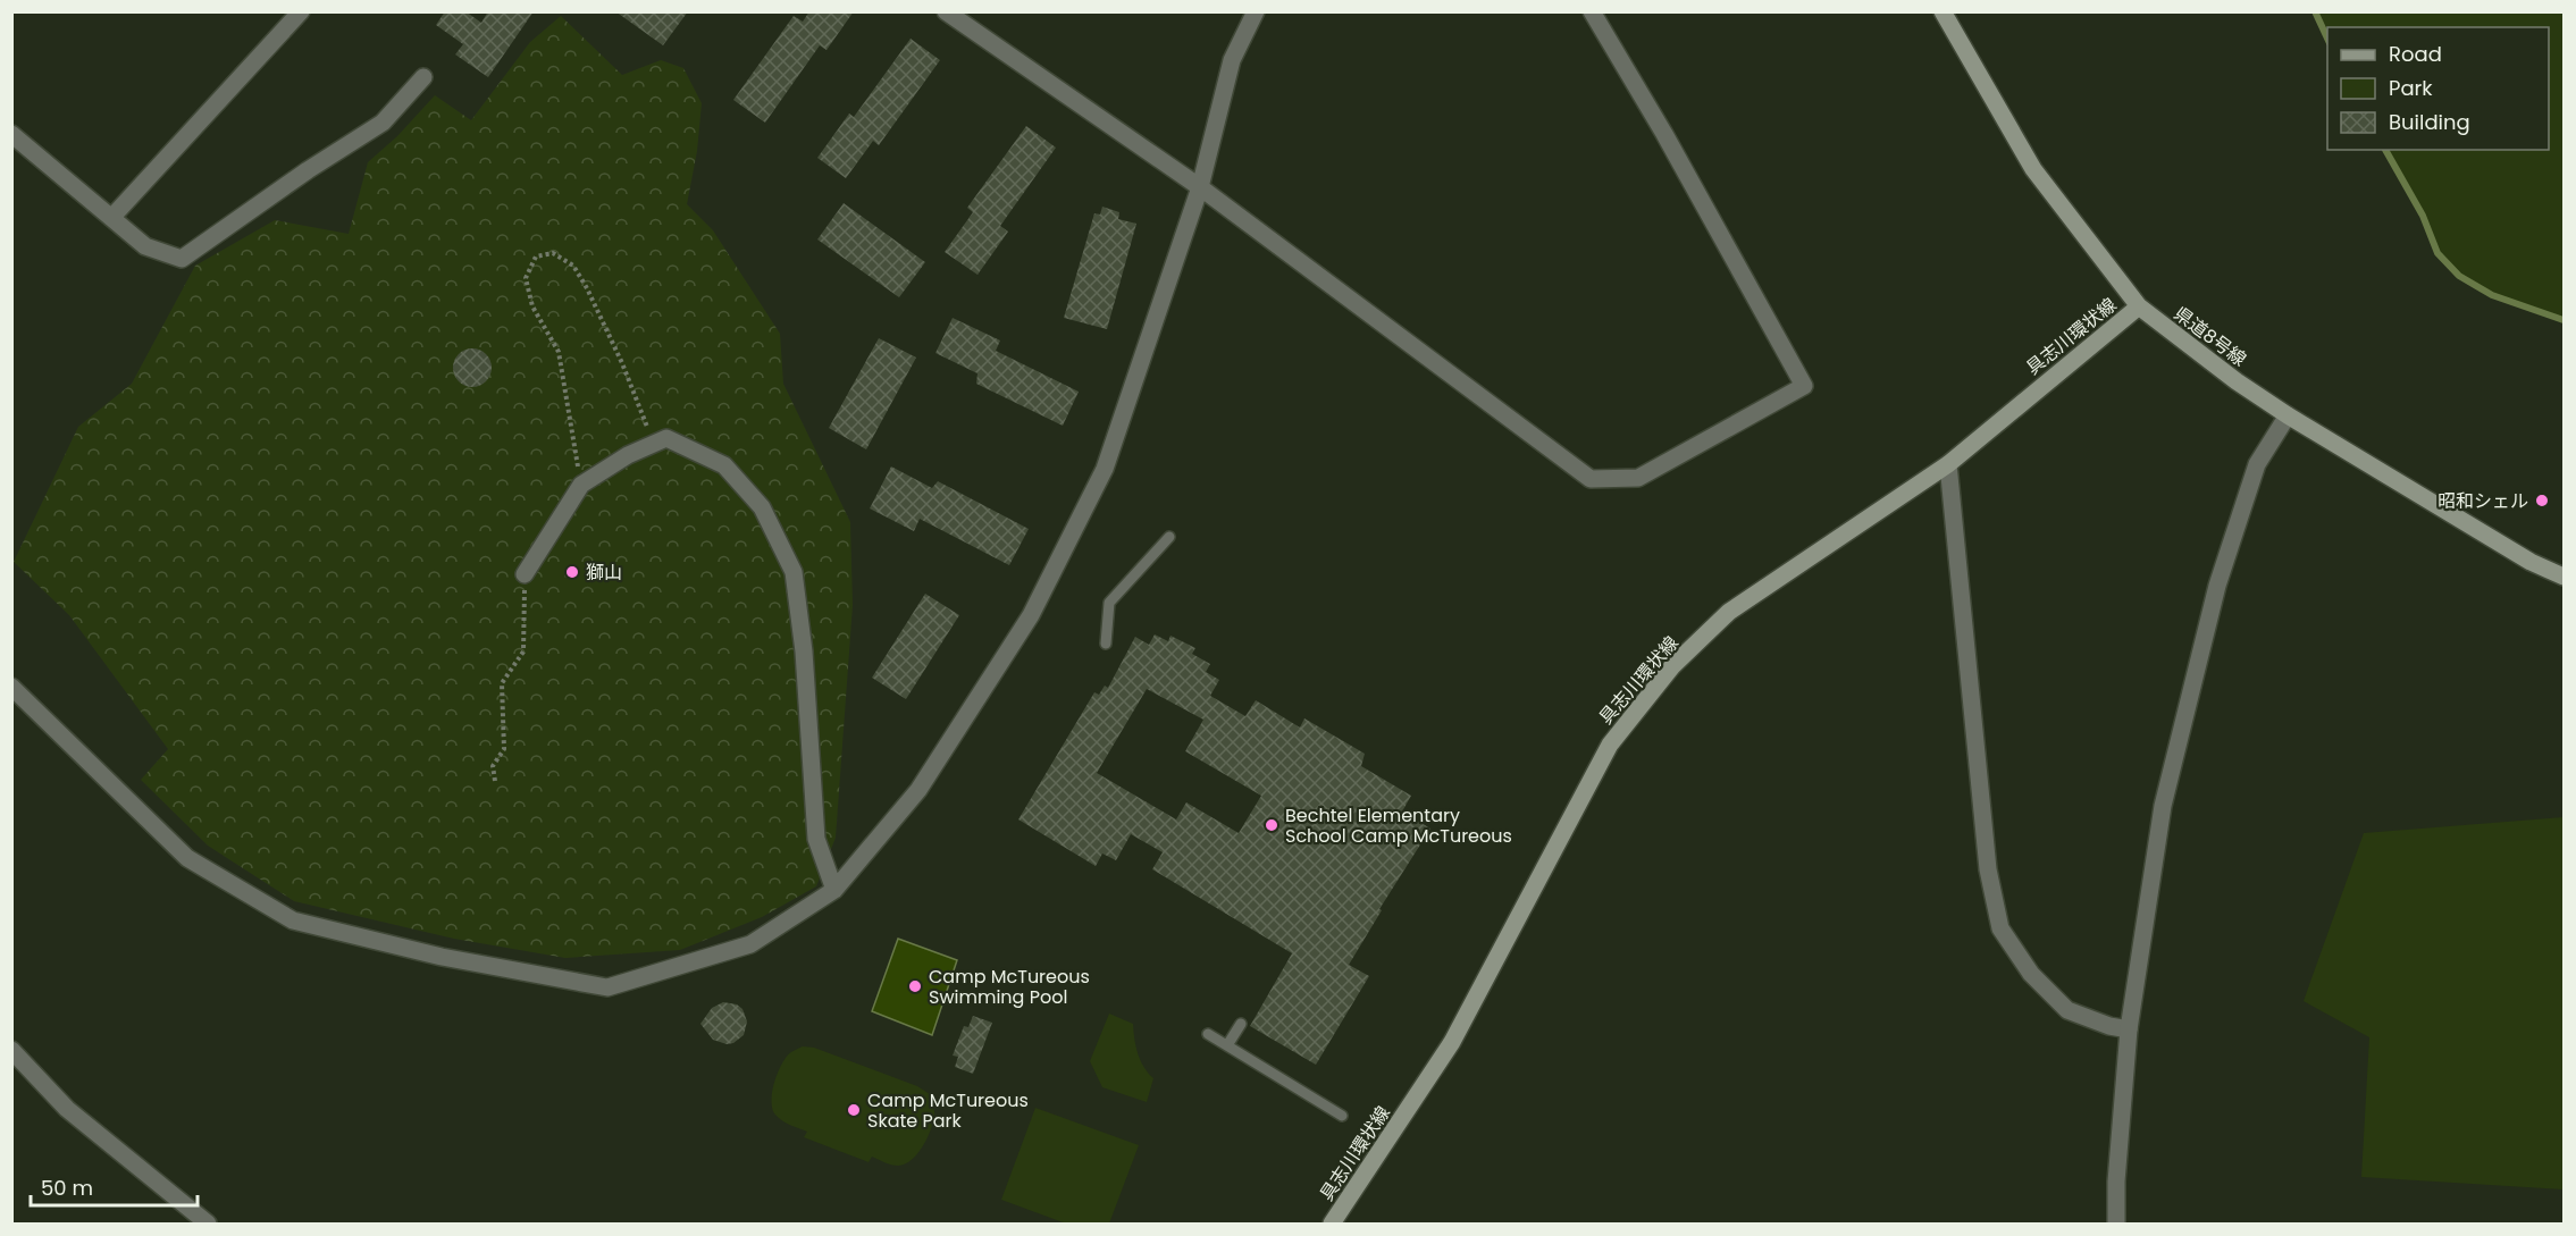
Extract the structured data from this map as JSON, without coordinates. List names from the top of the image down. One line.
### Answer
{"streets":{"main road":["具志川環状線","県道8号線"]},"crossings":[["具志川環状線","県道8号線"]],"places":["昭和シェル","獅山","Bechtel Elementary School Camp McTureous","Camp McTureous Swimming Pool","Camp McTureous Skate Park"],"legend":["Road","Park","Building"],"scale_bar":"50 m"}
